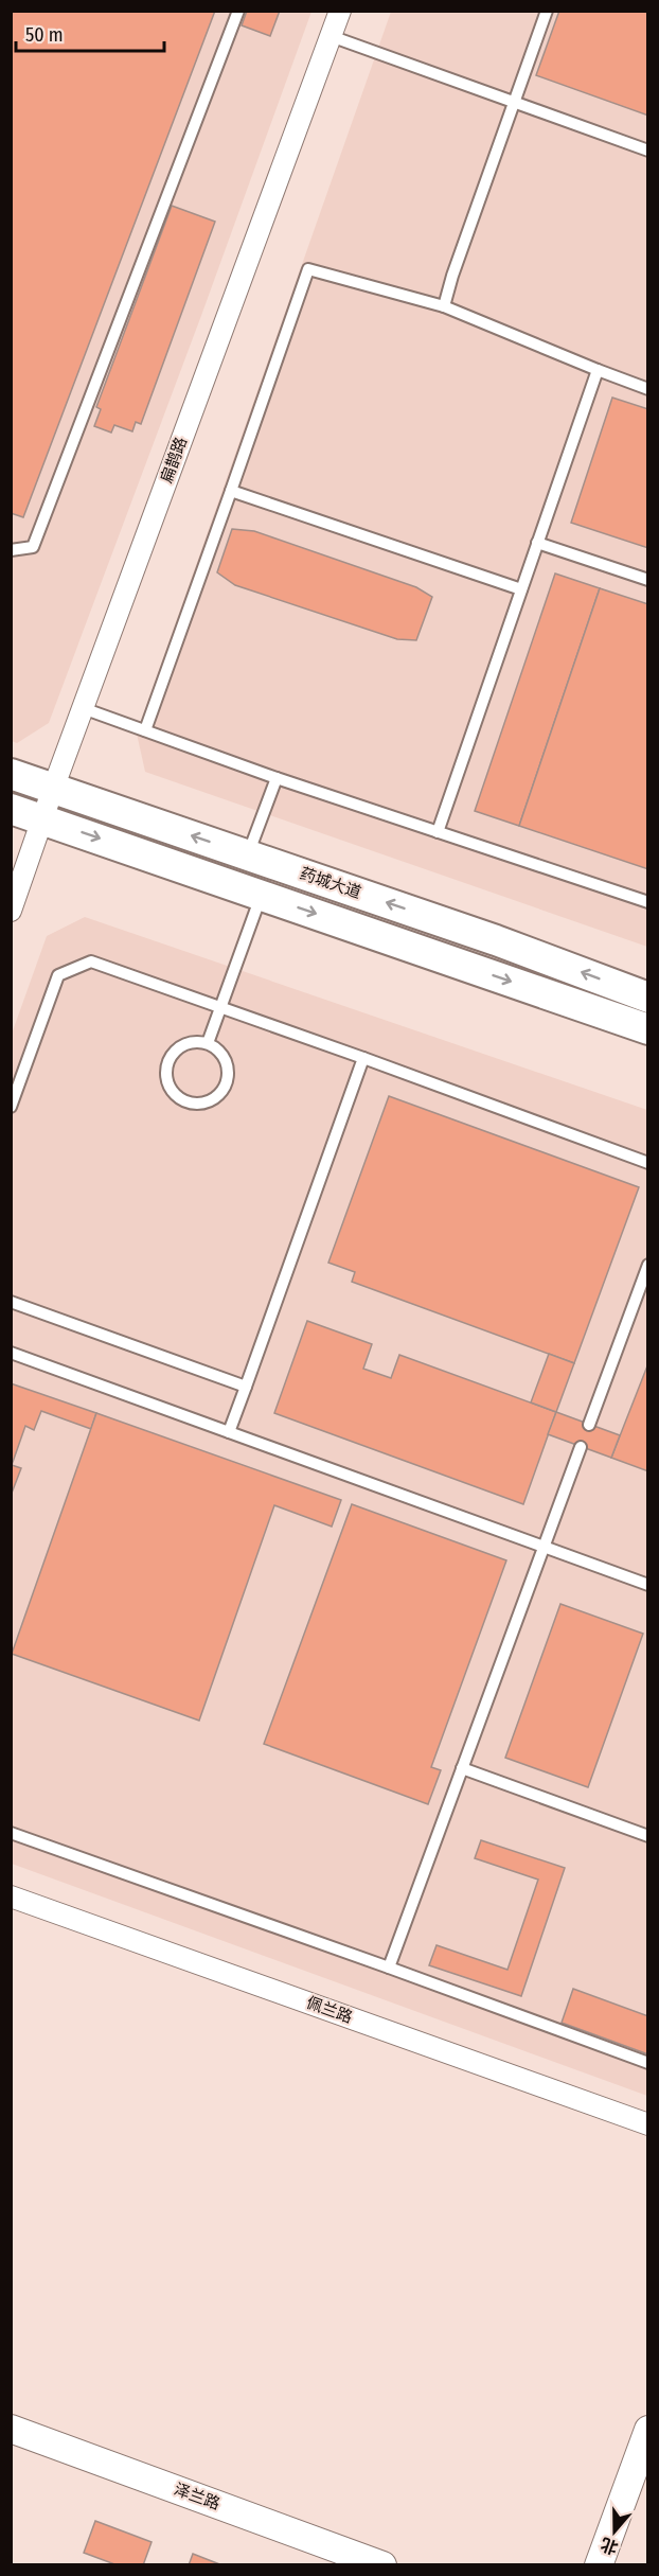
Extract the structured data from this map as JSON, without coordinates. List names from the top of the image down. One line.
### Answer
{"streets":{"main road":["药城大道"],"street":["扁鹊路","佩兰路","泽兰路"]},"crossings":[["扁鹊路","药城大道"]],"scale_bar":"50 m","north":"bottom"}
